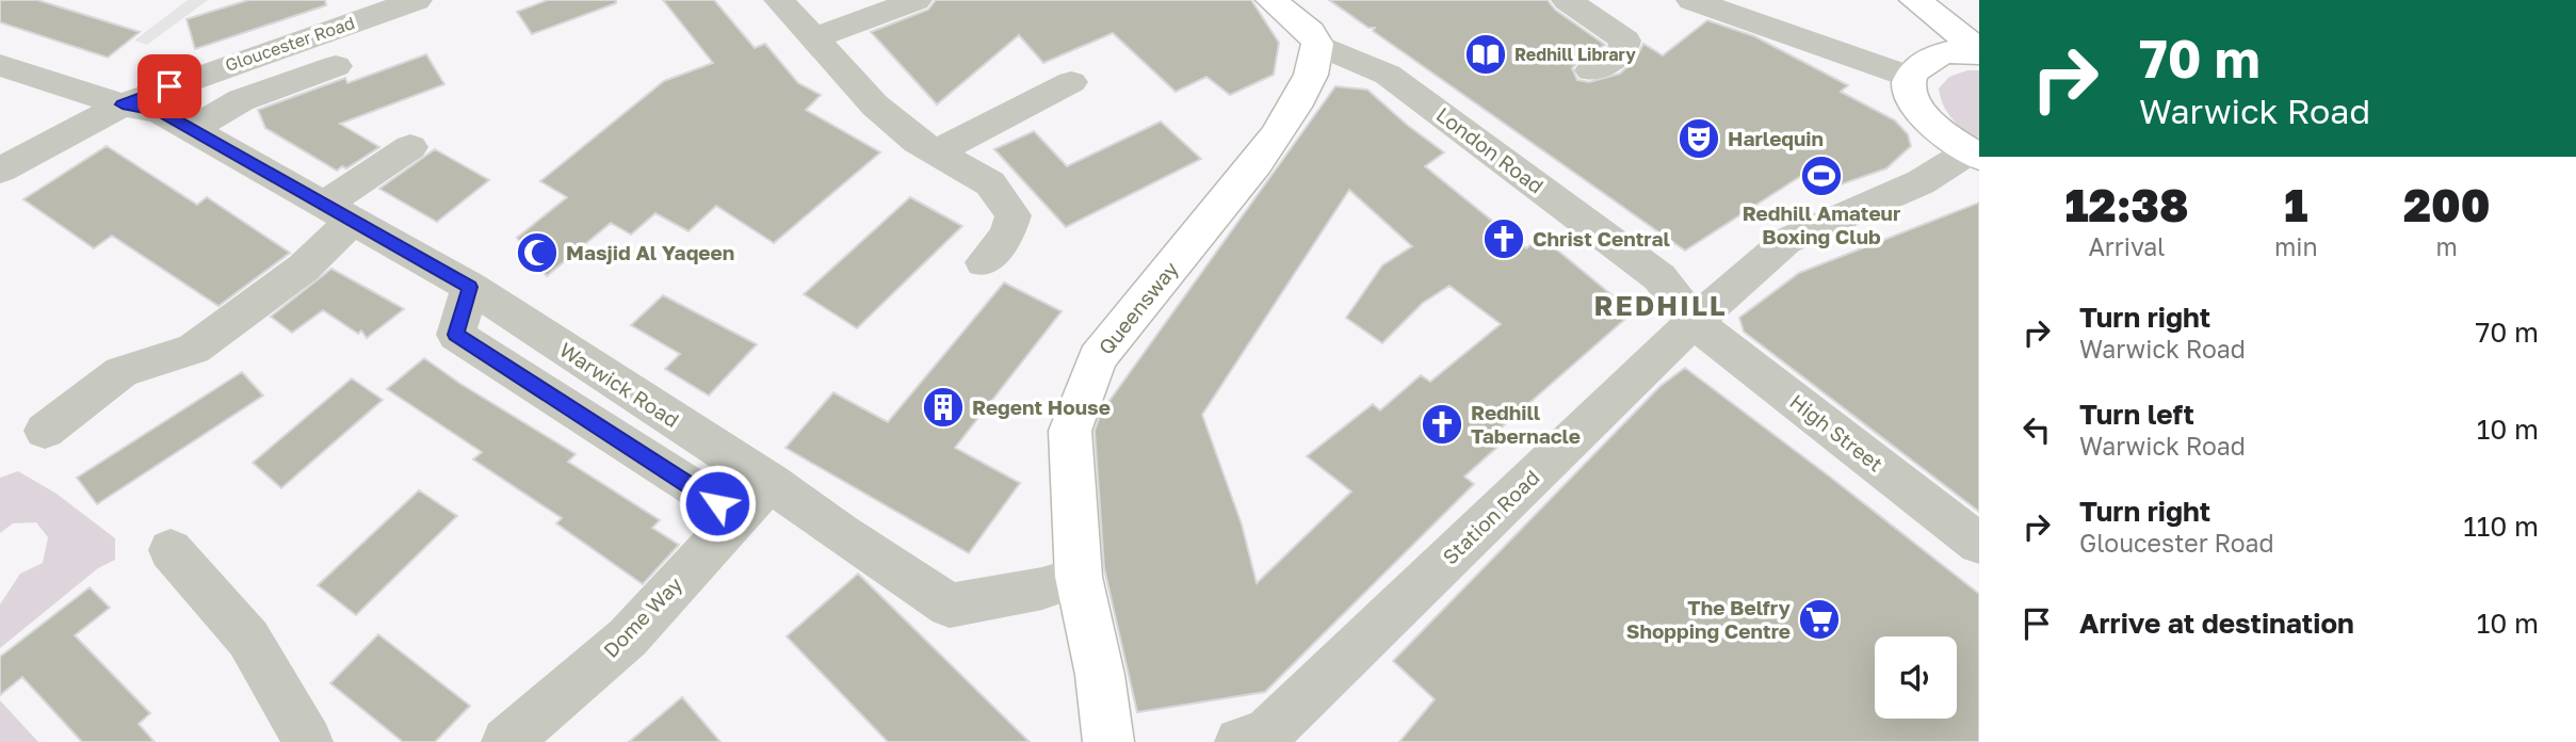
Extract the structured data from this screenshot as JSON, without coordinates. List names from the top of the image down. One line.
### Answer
{"streets":{"main road":["London Road","Queensway"],"street":["Gloucester Road","High Street","Station Road","Dome Way"]},"crossings":[["London Road","Queensway"],["London Road","High Street"],["London Road","Station Road"],["High Street","Station Road"]],"districts":["REDHILL"],"places":{"library":["Redhill Library"],"theatre":["Harlequin"],"sports":["Redhill Amateur Boxing Club"],"church":["Christ Central","Redhill Tabernacle"],"mosque":["Masjid Al Yaqeen"],"building":["Regent House"],"supermarket":["The Belfry Shopping Centre"]},"page":{"turn":["70 m","Warwick Road"],"eta":["12:38","Arrival","1","min","200","m"],"list":[{"name":"Turn right","note":"Warwick Road","value":"70 m"},{"name":"Turn left","note":"Warwick Road","value":"10 m"},{"name":"Turn right","note":"Gloucester Road","value":"110 m"},{"name":"Arrive at destination","value":"10 m"}]}}
